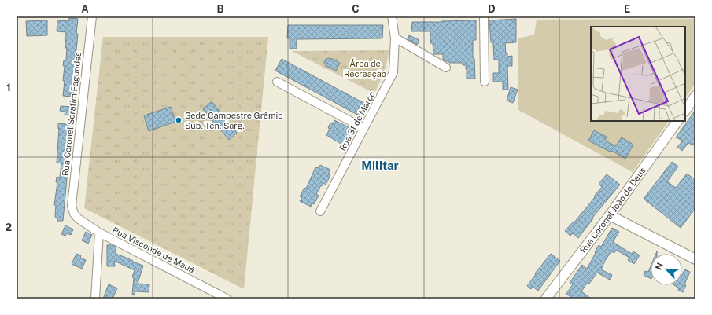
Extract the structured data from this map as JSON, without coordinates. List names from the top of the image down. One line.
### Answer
{"streets":{"street":["Rua Coronel Serafim Fagundes","Rua 31 de Março","Rua Coronel João de Deus","Rua Visconde de Mauá"]},"crossings":[["Rua Coronel Serafim Fagundes","Rua Visconde de Mauá"]],"districts":["Militar"],"parks":["Área de Recreação"],"places":["Sede Campestre Grêmio Sub. Ten. Sarg."],"north":"top left","grid":{"columns":["A","B","C","D","E"],"rows":["1","2"]}}
